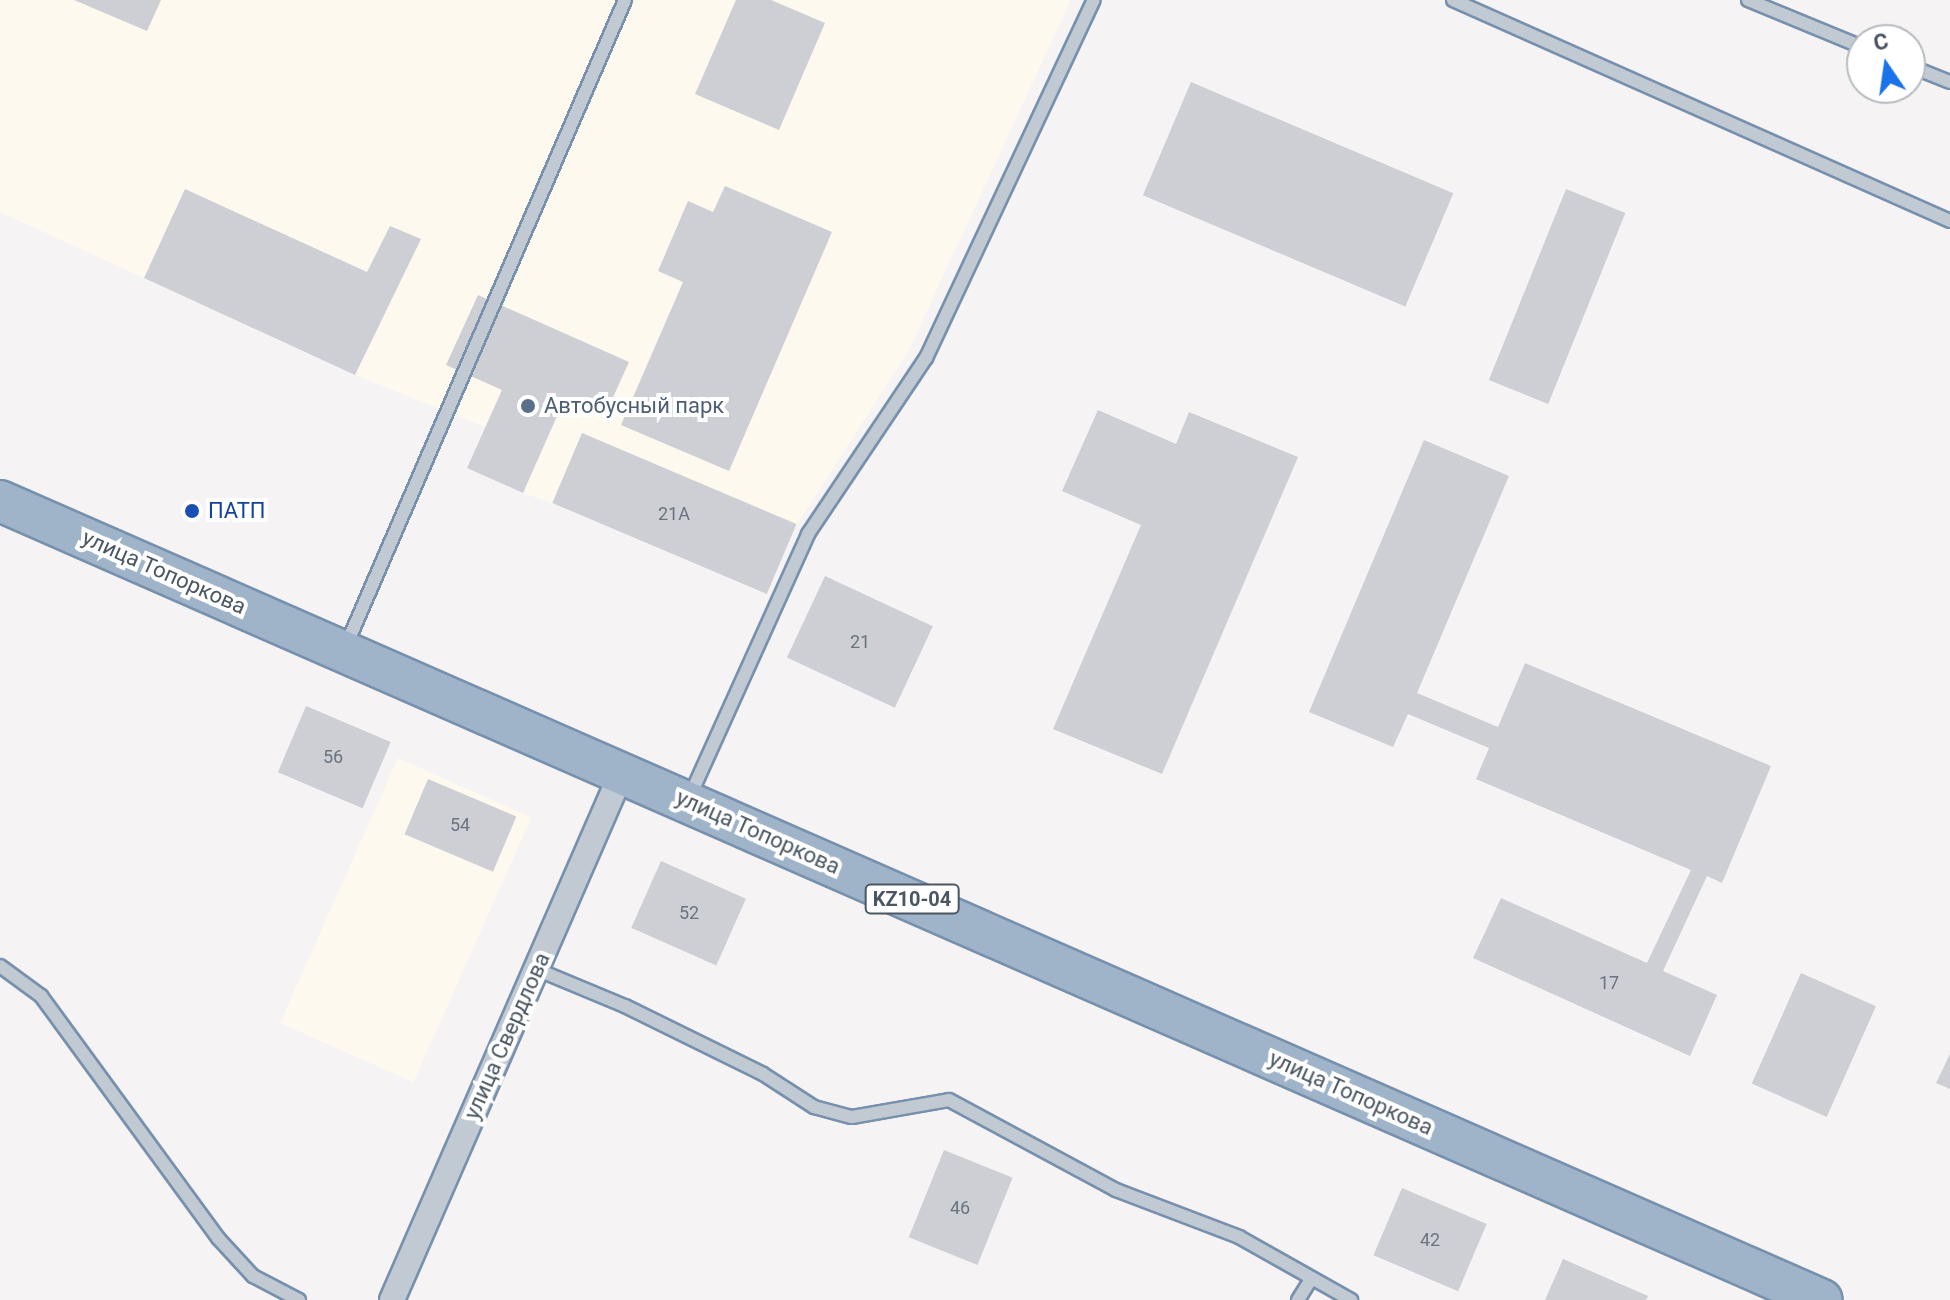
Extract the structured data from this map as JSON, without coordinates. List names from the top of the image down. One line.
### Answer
{"streets":{"highway":["улица Топоркова","KZ10-04"],"street":["улица Свердлова"]},"crossings":[["улица Топоркова","улица Свердлова"]],"places":["Автобусный парк","ПАТП"],"house_numbers":["21А","21","56","54","52","17","46","42"],"north":"top"}
